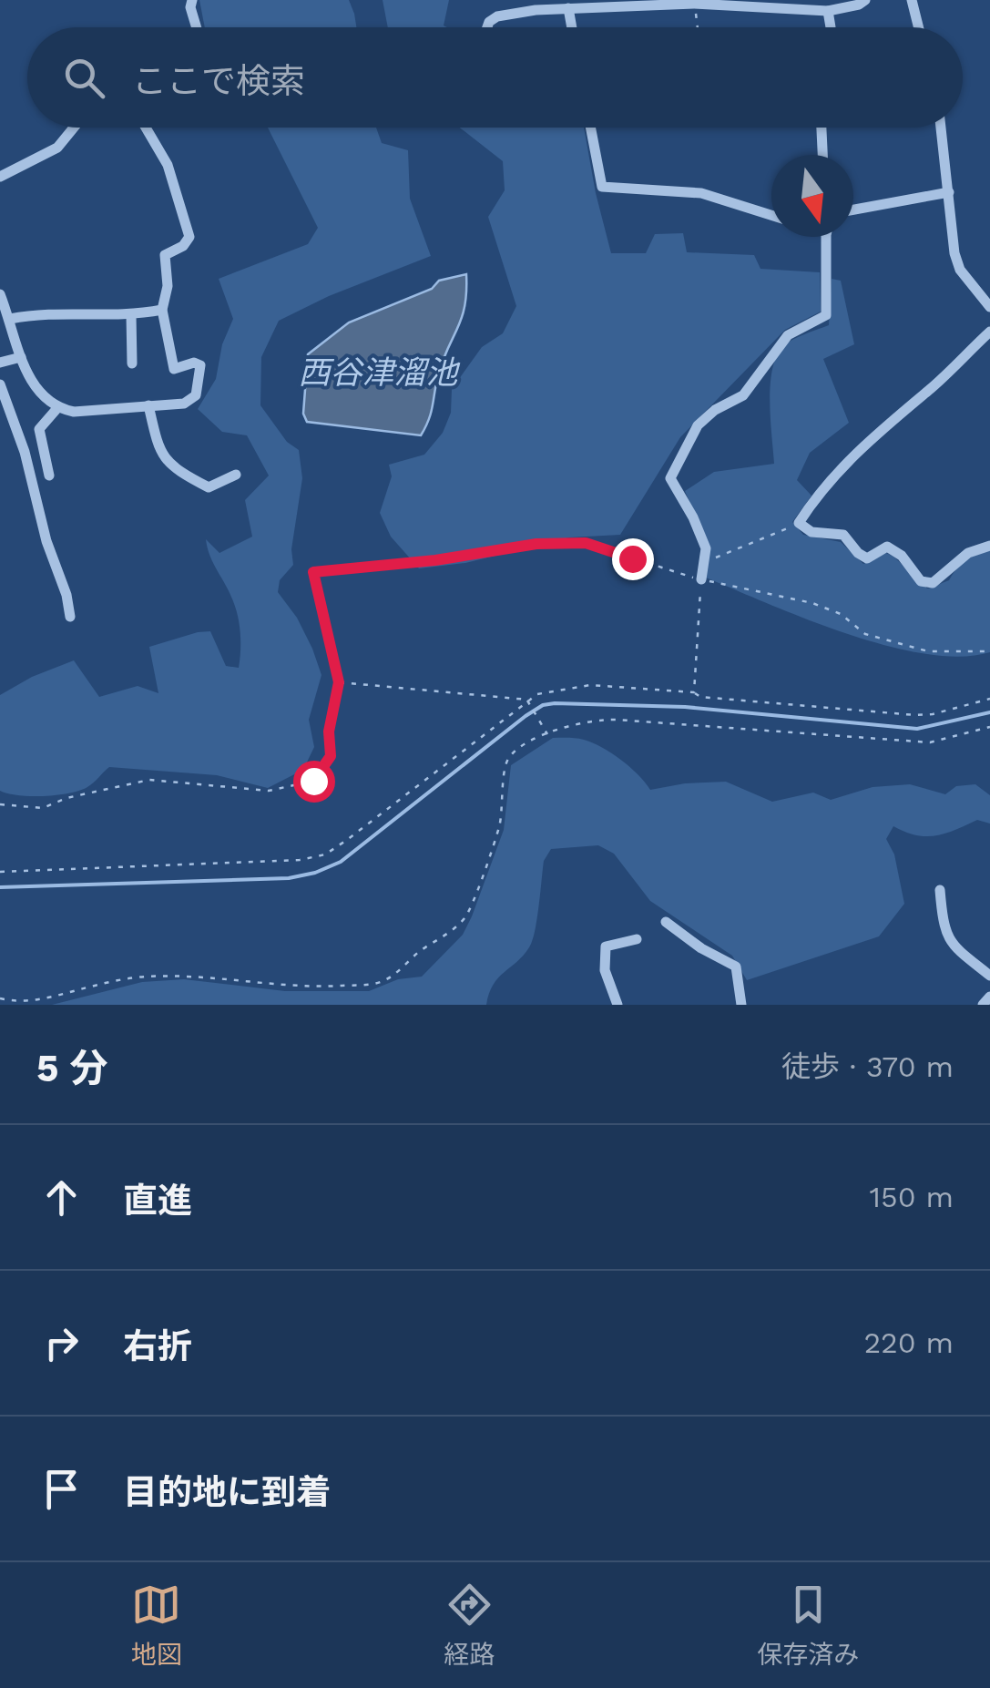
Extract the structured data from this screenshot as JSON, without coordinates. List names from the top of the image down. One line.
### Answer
{"water":["西谷津溜池"],"north":"bottom","page":{"search":"ここで検索","heading":["5 分","徒歩 · 370 m"],"list":[["直進","150 m"],["右折","220 m"],"目的地に到着"],"nav":["地図","経路","保存済み"]}}
